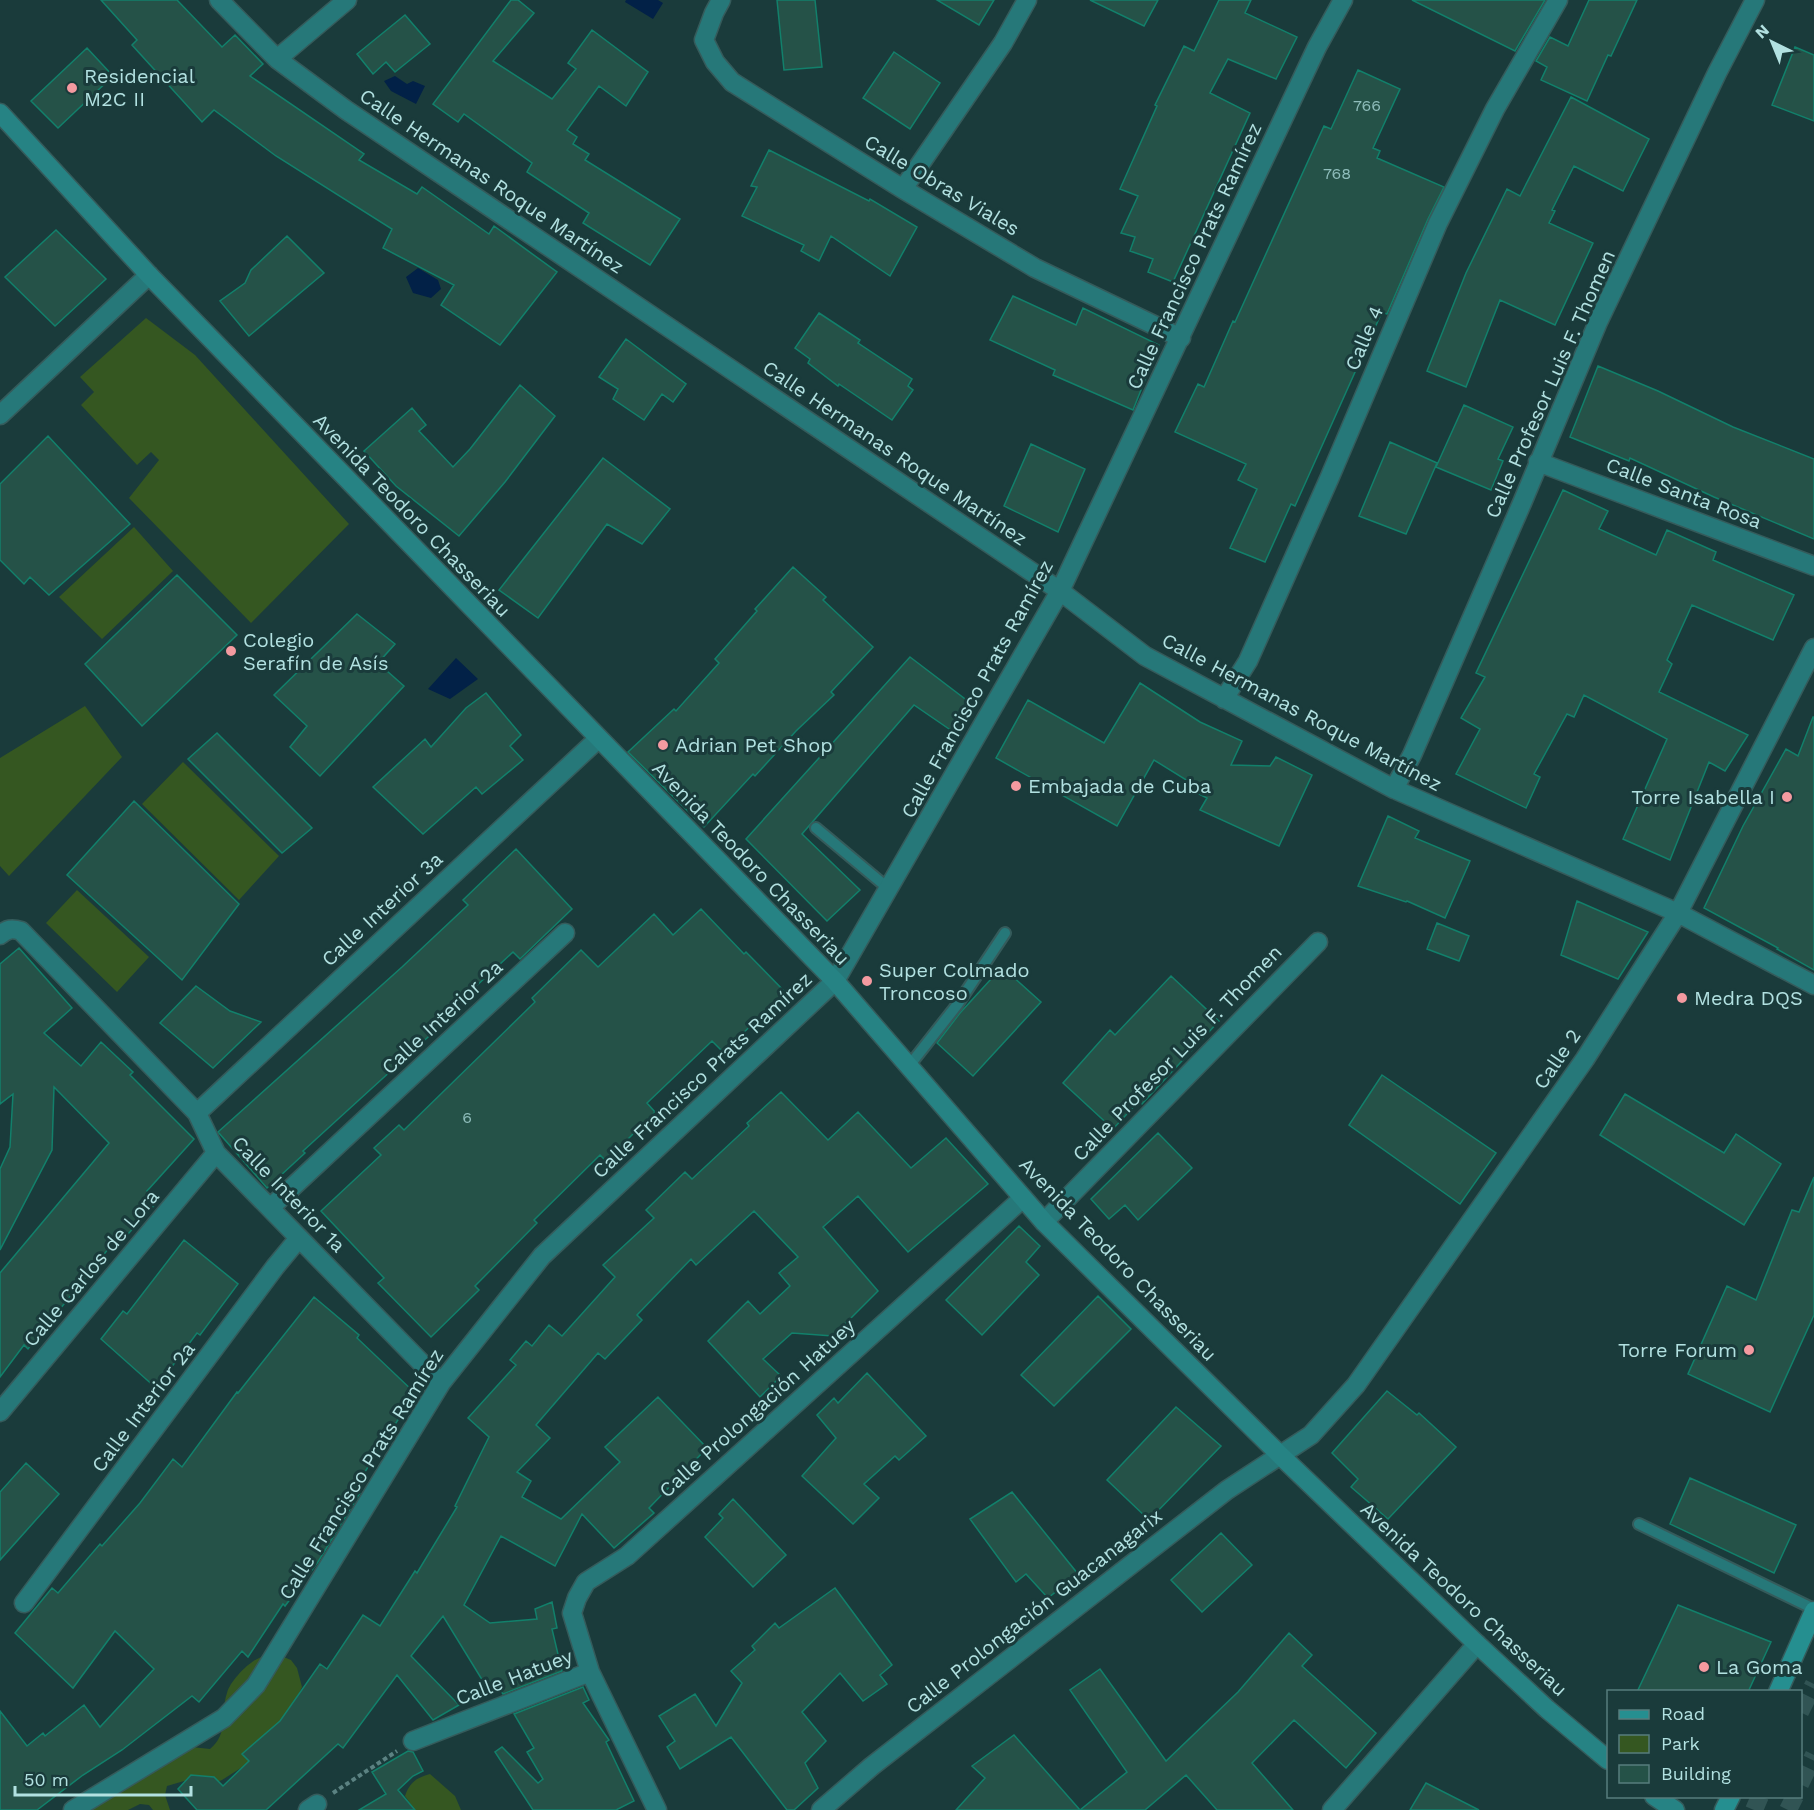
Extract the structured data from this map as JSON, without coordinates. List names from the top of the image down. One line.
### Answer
{"streets":{"street":["Calle Hermanas Roque Martínez","Calle Obras Viales","Calle Francisco Prats Ramírez","Calle 4","Calle Profesor Luis F. Thomen","Calle Santa Rosa","Avenida Teodoro Chasseriau","Calle Interior 3a","Calle Interior 2a","Calle 2","Calle Interior 1a","Calle Carlos de Lora","Calle Prolongación Hatuey","Calle Prolongación Guacanagarix","Calle Hatuey"]},"crossings":[["Calle Hermanas Roque Martínez","Calle Francisco Prats Ramírez"],["Calle Hermanas Roque Martínez","Calle 4"],["Calle Hermanas Roque Martínez","Calle Profesor Luis F. Thomen"],["Calle Hermanas Roque Martínez","Calle 2"],["Calle Obras Viales","Calle Francisco Prats Ramírez"],["Calle Francisco Prats Ramírez","Avenida Teodoro Chasseriau"],["Calle Francisco Prats Ramírez","Calle Interior 1a"],["Calle Profesor Luis F. Thomen","Calle Santa Rosa"],["Calle Profesor Luis F. Thomen","Avenida Teodoro Chasseriau"],["Avenida Teodoro Chasseriau","Calle Interior 3a"],["Avenida Teodoro Chasseriau","Calle 2"],["Avenida Teodoro Chasseriau","Calle Prolongación Hatuey"],["Avenida Teodoro Chasseriau","Calle Prolongación Guacanagarix"],["Calle Interior 3a","Calle Interior 1a"],["Calle Interior 2a","Calle Interior 1a"],["Calle 2","Calle Prolongación Guacanagarix"],["Calle Interior 1a","Calle Carlos de Lora"],["Calle Prolongación Hatuey","Calle Hatuey"]],"places":["Residencial M2C II","Colegio Serafín de Asís","Adrian Pet Shop","Embajada de Cuba","Torre Isabella I","Super Colmado Troncoso","Medra DQS","Torre Forum","La Goma"],"house_numbers":["766","768","6"],"legend":["Road","Park","Building"],"scale_bar":"50 m","north":"top left"}
